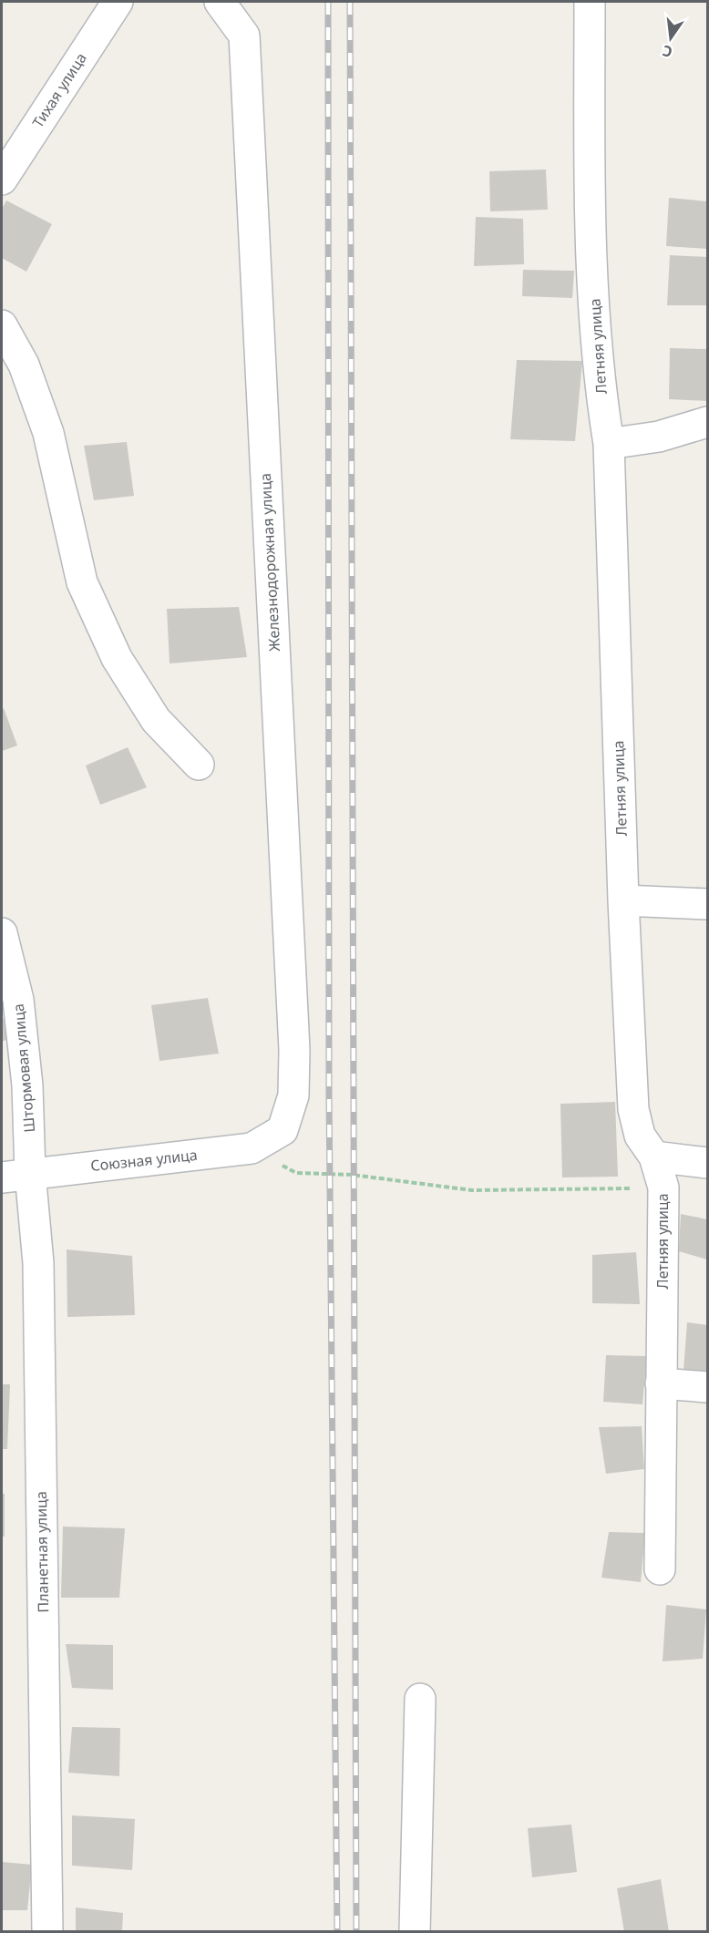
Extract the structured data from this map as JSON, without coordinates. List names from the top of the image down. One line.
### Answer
{"streets":{"street":["Тихая улица","Летняя улица","Железнодорожная улица","Штормовая улица","Союзная улица","Планетная улица"]},"crossings":[["Железнодорожная улица","Союзная улица"],["Штормовая улица","Союзная улица"],["Штормовая улица","Планетная улица"],["Союзная улица","Планетная улица"]],"north":"bottom"}
